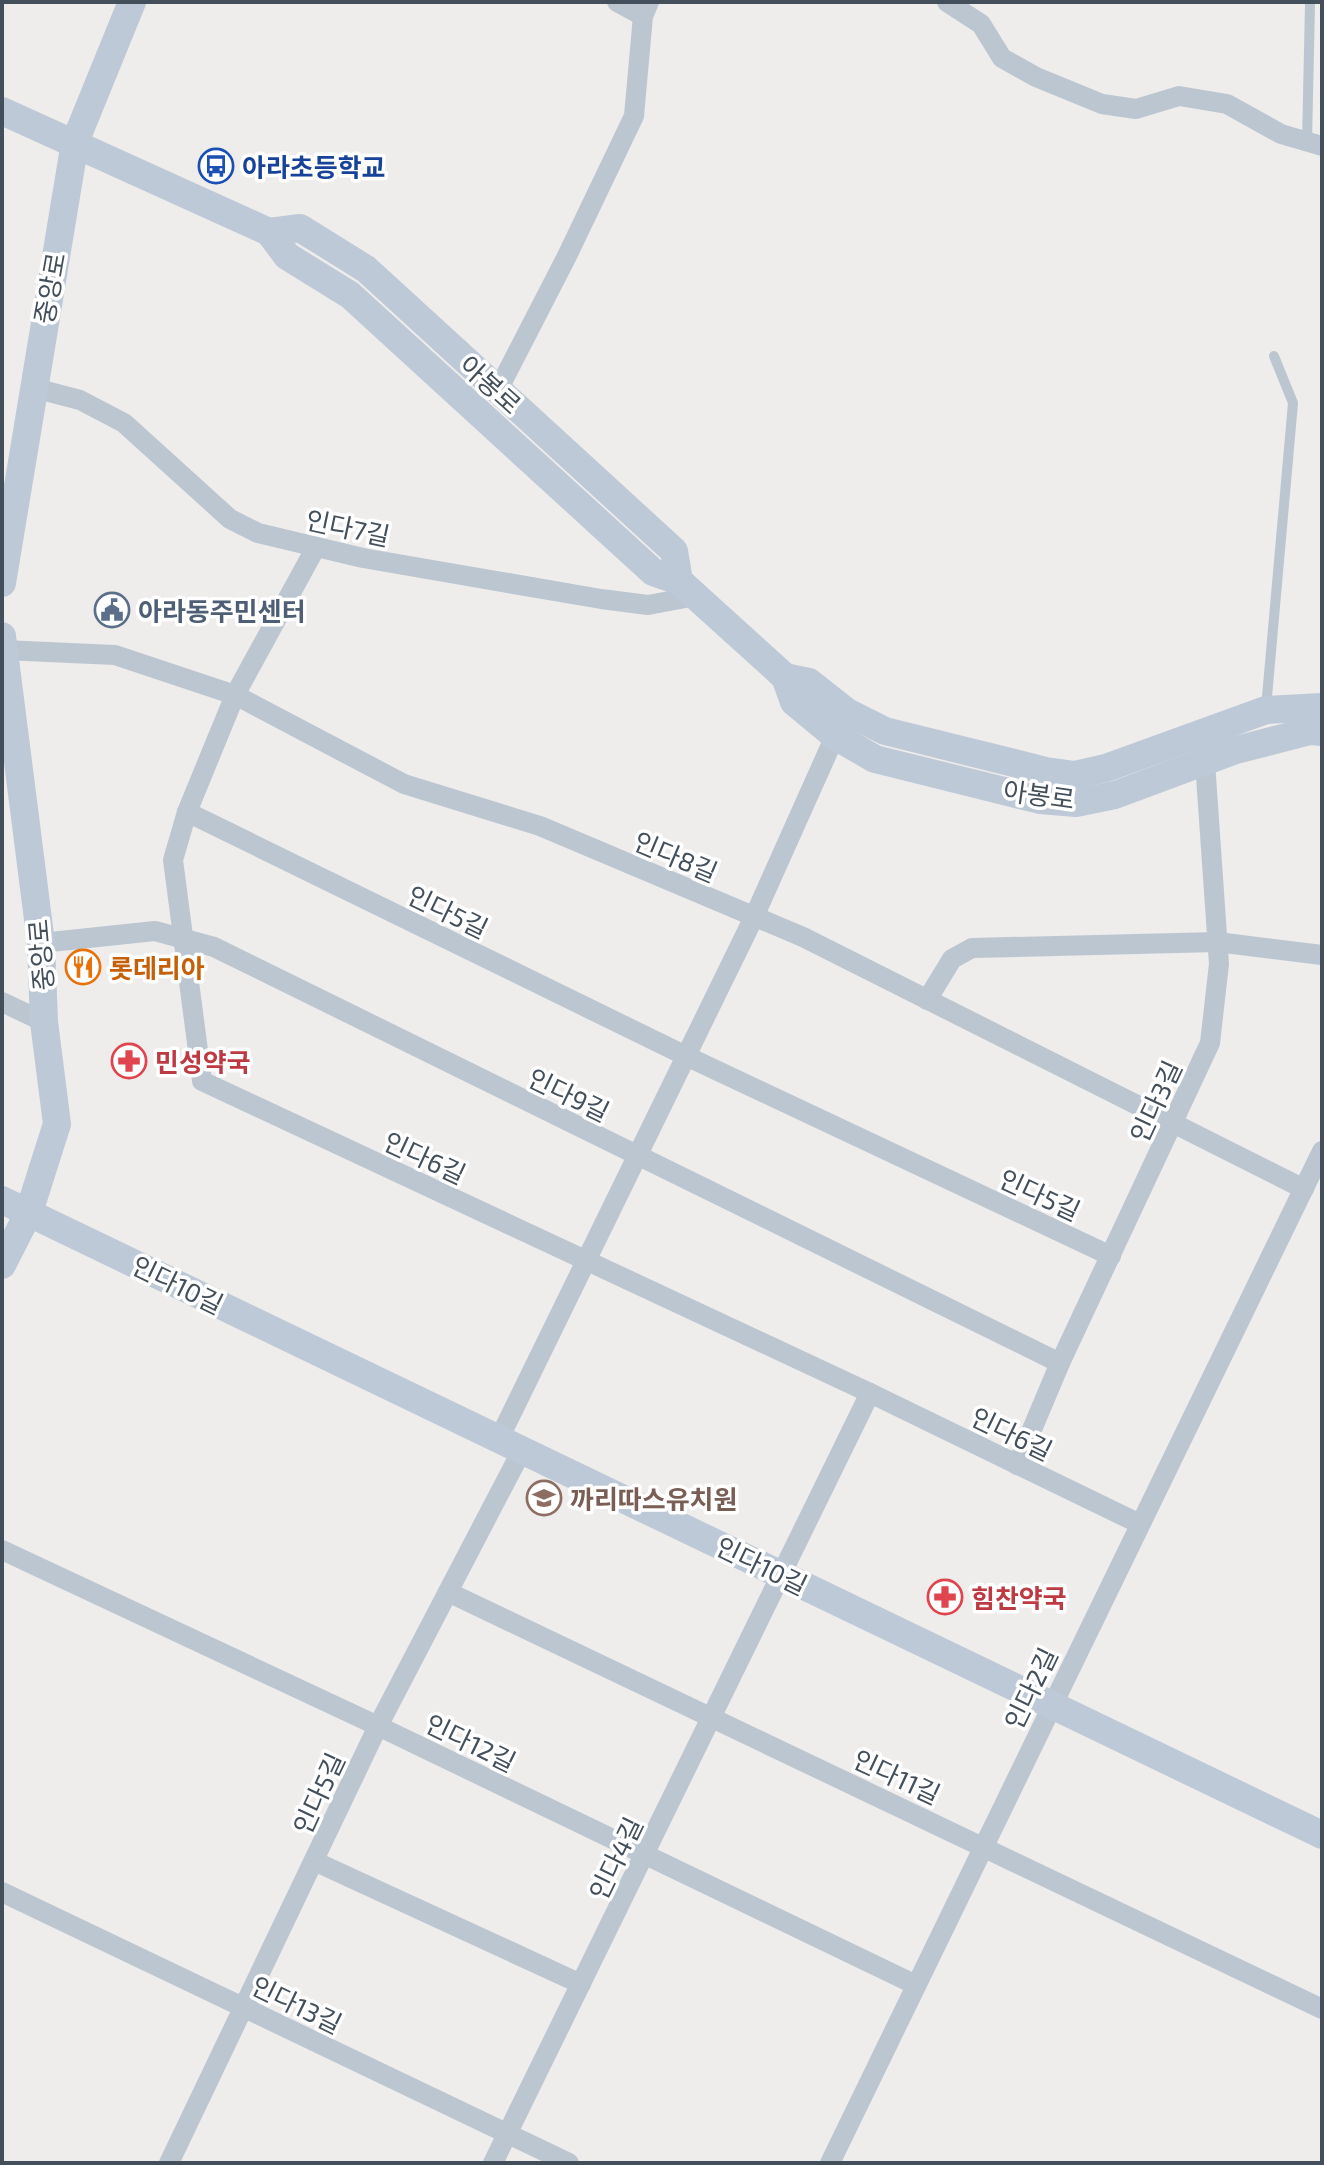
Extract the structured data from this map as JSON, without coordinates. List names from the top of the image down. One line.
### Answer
{"streets":{"main road":["중앙로","아봉로","인다10길"],"street":["인다7길","인다8길","인다5길","인다9길","인다3길","인다6길","인다2길","인다12길","인다11길","인다4길","인다13길"]},"crossings":[["중앙로","아봉로"],["중앙로","인다7길"],["중앙로","인다8길"],["중앙로","인다9길"],["중앙로","인다10길"],["아봉로","인다7길"],["아봉로","인다5길"],["아봉로","인다3길"],["인다7길","인다6길"],["인다8길","인다5길"],["인다8길","인다3길"],["인다8길","인다6길"],["인다8길","인다2길"],["인다5길","인다9길"],["인다5길","인다3길"],["인다5길","인다6길"],["인다5길","인다10길"],["인다5길","인다12길"],["인다5길","인다11길"],["인다5길","인다13길"],["인다9길","인다3길"],["인다9길","인다6길"],["인다3길","인다6길"],["인다6길","인다2길"],["인다6길","인다4길"],["인다10길","인다2길"],["인다10길","인다4길"],["인다2길","인다12길"],["인다2길","인다11길"],["인다12길","인다4길"],["인다11길","인다4길"],["인다4길","인다13길"]],"places":{"bus stop":["아라초등학교"],"public building":["아라동주민센터"],"restaurant":["롯데리아"],"pharmacy":["민성약국","힘찬약국"],"school or university":["까리따스유치원"]}}
